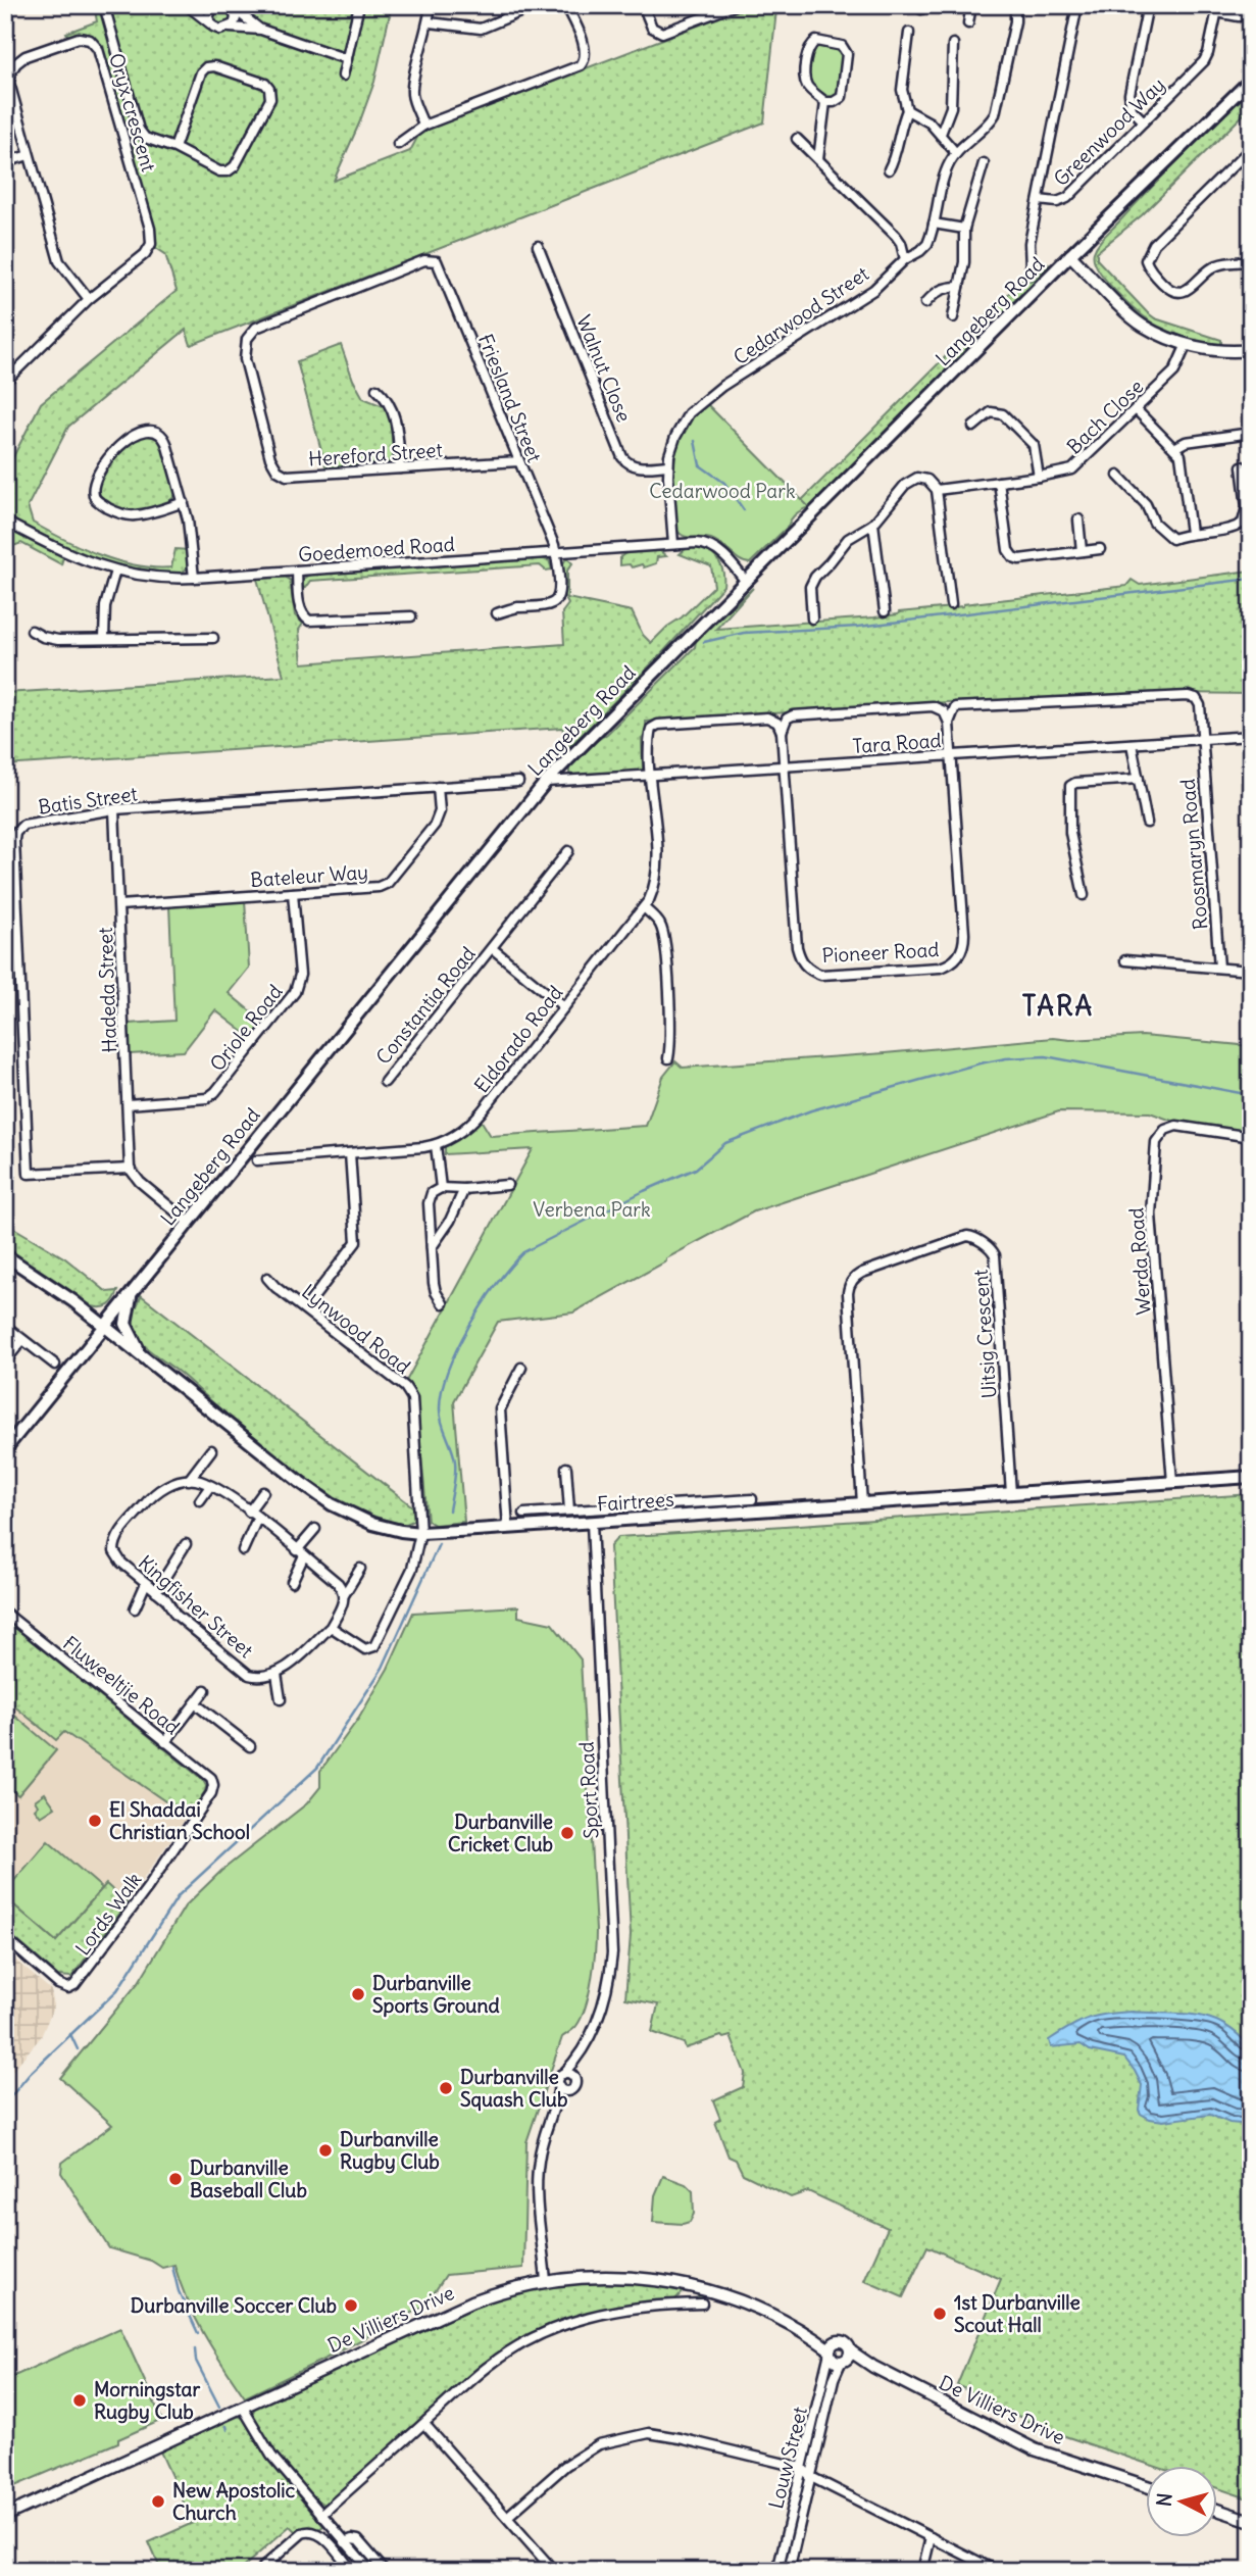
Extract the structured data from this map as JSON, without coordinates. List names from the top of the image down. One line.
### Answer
{"streets":{"main road":["Langeberg Road","Fairtrees"],"street":["Oryx crescent","Greenwood Way","Cedarwood Street","Walnut Close","Friesland Street","Bach Close","Hereford Street","Goedemoed Road","Tara Road","Batis Street","Roosmaryn Road","Bateleur Way","Pioneer Road","Hadeda Street","Constantia Road","Oriole Road","Eldorado Road","Werda Road","Lynwood Road","Uitsig Crescent","Kingfisher Street","Fluweeltjie Road","Sport Road","Lords Walk","De Villiers Drive","Louw Street"]},"crossings":[["Langeberg Road","Goedemoed Road"],["Langeberg Road","Tara Road"],["Langeberg Road","Fairtrees"],["Cedarwood Street","Walnut Close"],["Cedarwood Street","Goedemoed Road"],["Friesland Street","Hereford Street"],["Friesland Street","Goedemoed Road"],["Tara Road","Roosmaryn Road"],["Tara Road","Pioneer Road"],["Tara Road","Eldorado Road"],["Batis Street","Bateleur Way"],["Batis Street","Hadeda Street"],["Roosmaryn Road","Pioneer Road"],["Bateleur Way","Hadeda Street"],["Bateleur Way","Oriole Road"],["Pioneer Road","Eldorado Road"],["Hadeda Street","Oriole Road"],["Constantia Road","Eldorado Road"],["Werda Road","Fairtrees"],["Lynwood Road","Fairtrees"],["Uitsig Crescent","Fairtrees"],["Fairtrees","Sport Road"],["Fluweeltjie Road","Lords Walk"],["De Villiers Drive","Louw Street"]],"districts":["TARA"],"parks":["Cedarwood Park","Verbena Park"],"places":["El Shaddai Christian School","Durbanville Cricket Club","Durbanville Sports Ground","Durbanville Squash Club","Durbanville Rugby Club","Durbanville Baseball Club","Durbanville Soccer Club","1st Durbanville Scout Hall","Morningstar Rugby Club","New Apostolic Church"],"north":"left"}
